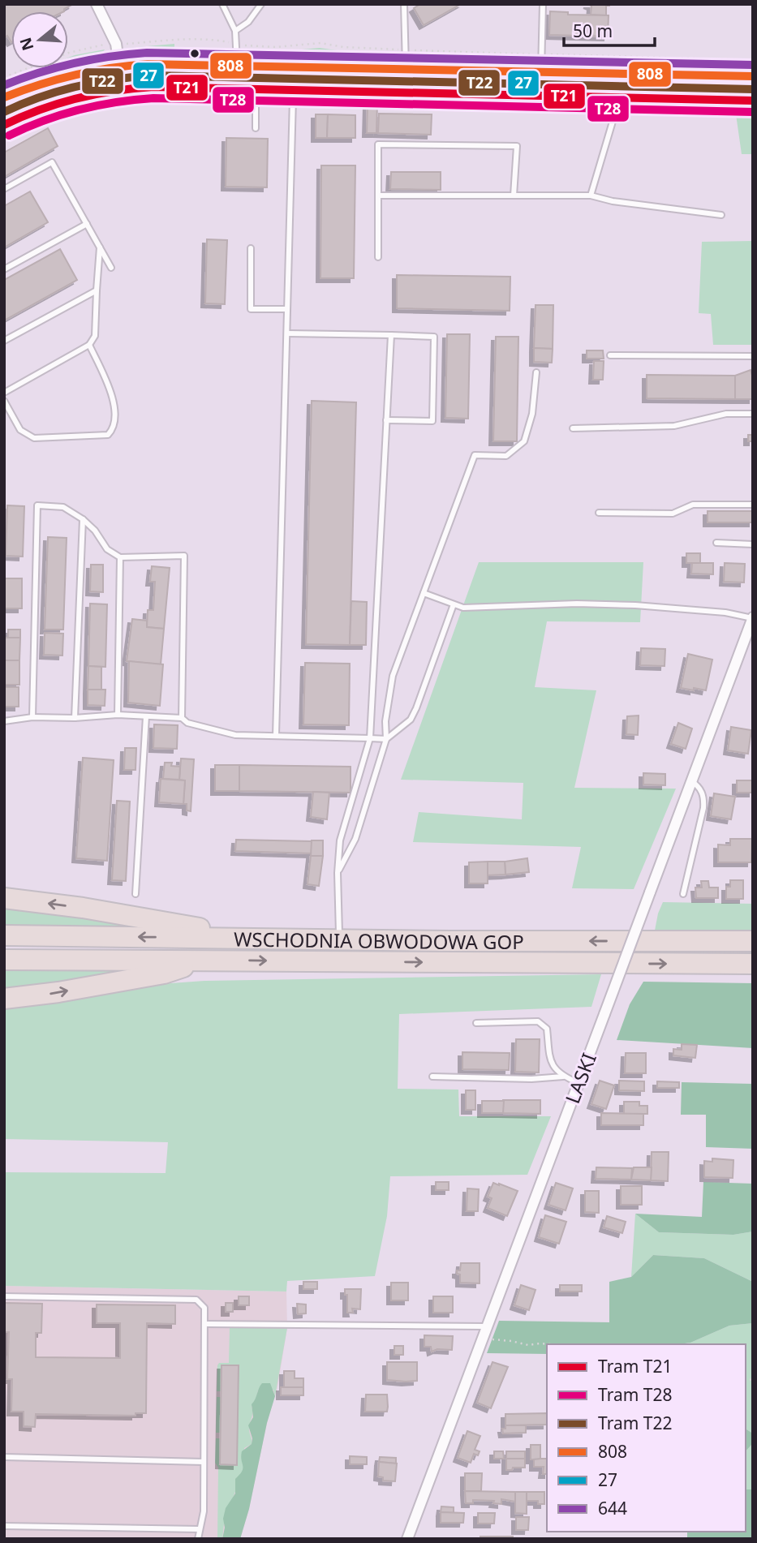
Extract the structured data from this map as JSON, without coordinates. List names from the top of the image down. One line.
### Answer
{"streets":{"highway":["WSCHODNIA OBWODOWA GOP"],"street":["LASKI"]},"lines":["transit line 644","transit line 808","tram line T22","transit line 27","tram line T21","tram line T28"],"legend":["Tram T21","Tram T28","Tram T22","808","27","644"],"scale_bar":"50 m","north":"left"}
